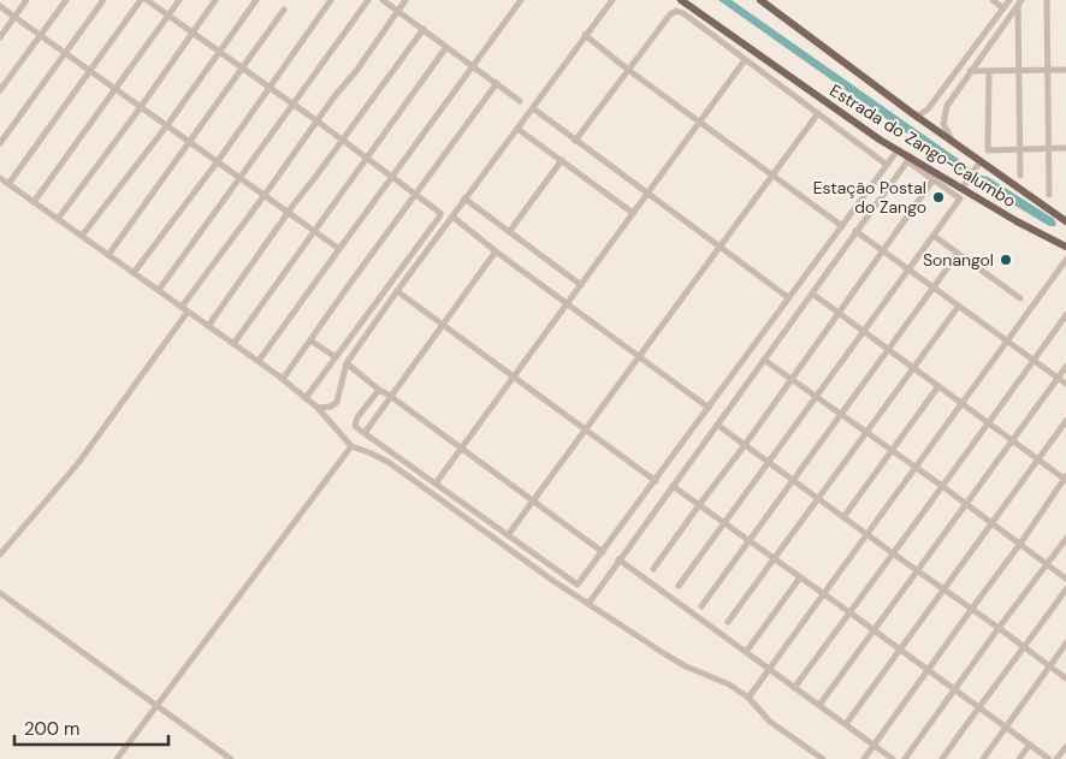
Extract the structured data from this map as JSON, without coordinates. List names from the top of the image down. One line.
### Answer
{"streets":{"main road":["Estrada do Zango-Calumbo"]},"places":["Estação Postal do Zango","Sonangol"],"scale_bar":"200 m"}
